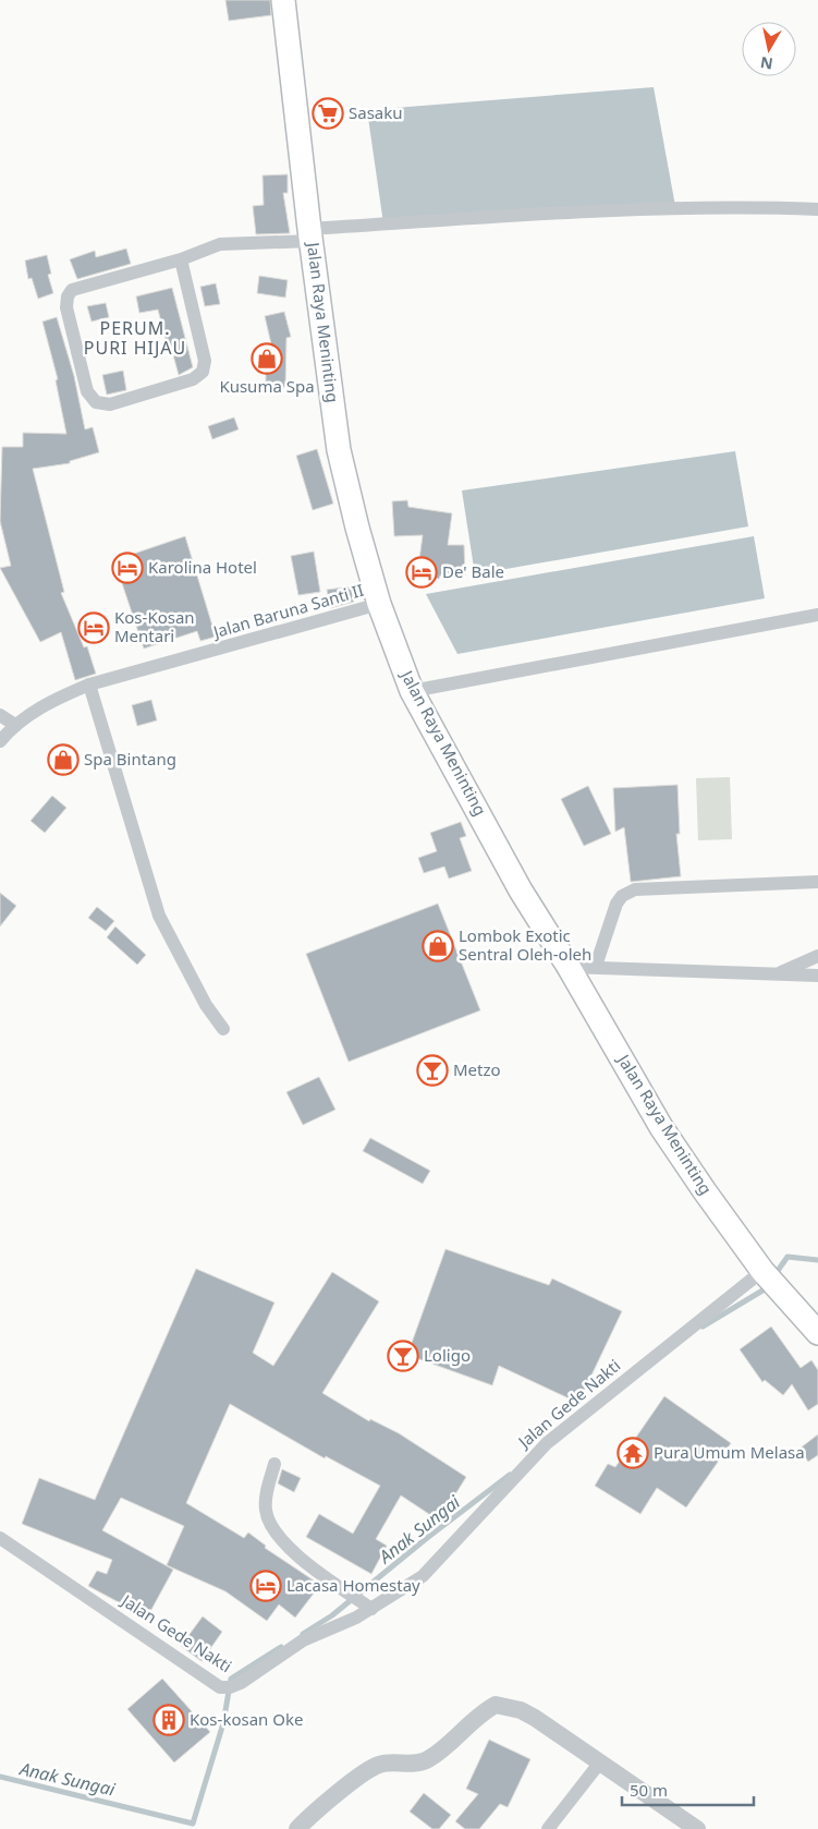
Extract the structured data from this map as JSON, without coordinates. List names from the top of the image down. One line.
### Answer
{"streets":{"highway":["Jalan Raya Meninting"],"street":["Jalan Baruna Santi II","Jalan Gede Nakti"]},"crossings":[["Jalan Raya Meninting","Jalan Baruna Santi II"],["Jalan Raya Meninting","Jalan Gede Nakti"]],"districts":["PERUM. PURI HIJAU"],"water":["Anak Sungai"],"places":{"supermarket":["Sasaku"],"shop":["Kusuma Spa","Spa Bintang","Lombok Exotic Sentral Oleh-oleh"],"hotel":["Karolina Hotel","De' Bale","Kos-Kosan Mentari","Lacasa Homestay"],"bar":["Metzo","Loligo"],"temple":["Pura Umum Melasa"],"building":["Kos-kosan Oke"]},"scale_bar":"50 m","north":"bottom"}
